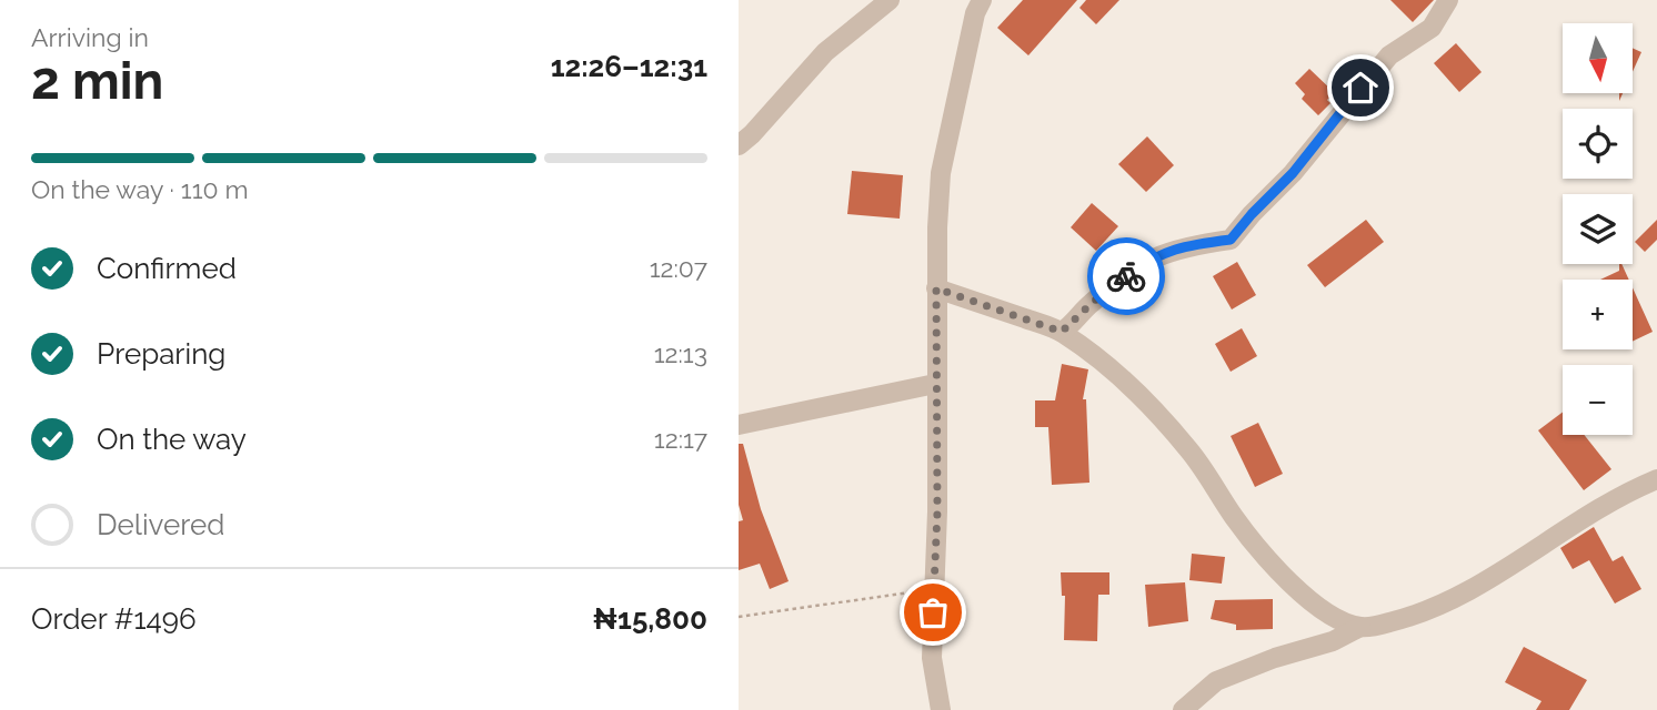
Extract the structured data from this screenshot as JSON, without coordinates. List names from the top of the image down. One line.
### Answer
{"north":"bottom","page":{"heading":["2 min","Arriving in","12:26–12:31"],"panel":["Order #1496","₦15,800"],"map_buttons":["+","−"],"bar":"On the way · 110 m","list":[["Confirmed","12:07"],["Preparing","12:13"],["On the way","12:17"],"Delivered"]}}
